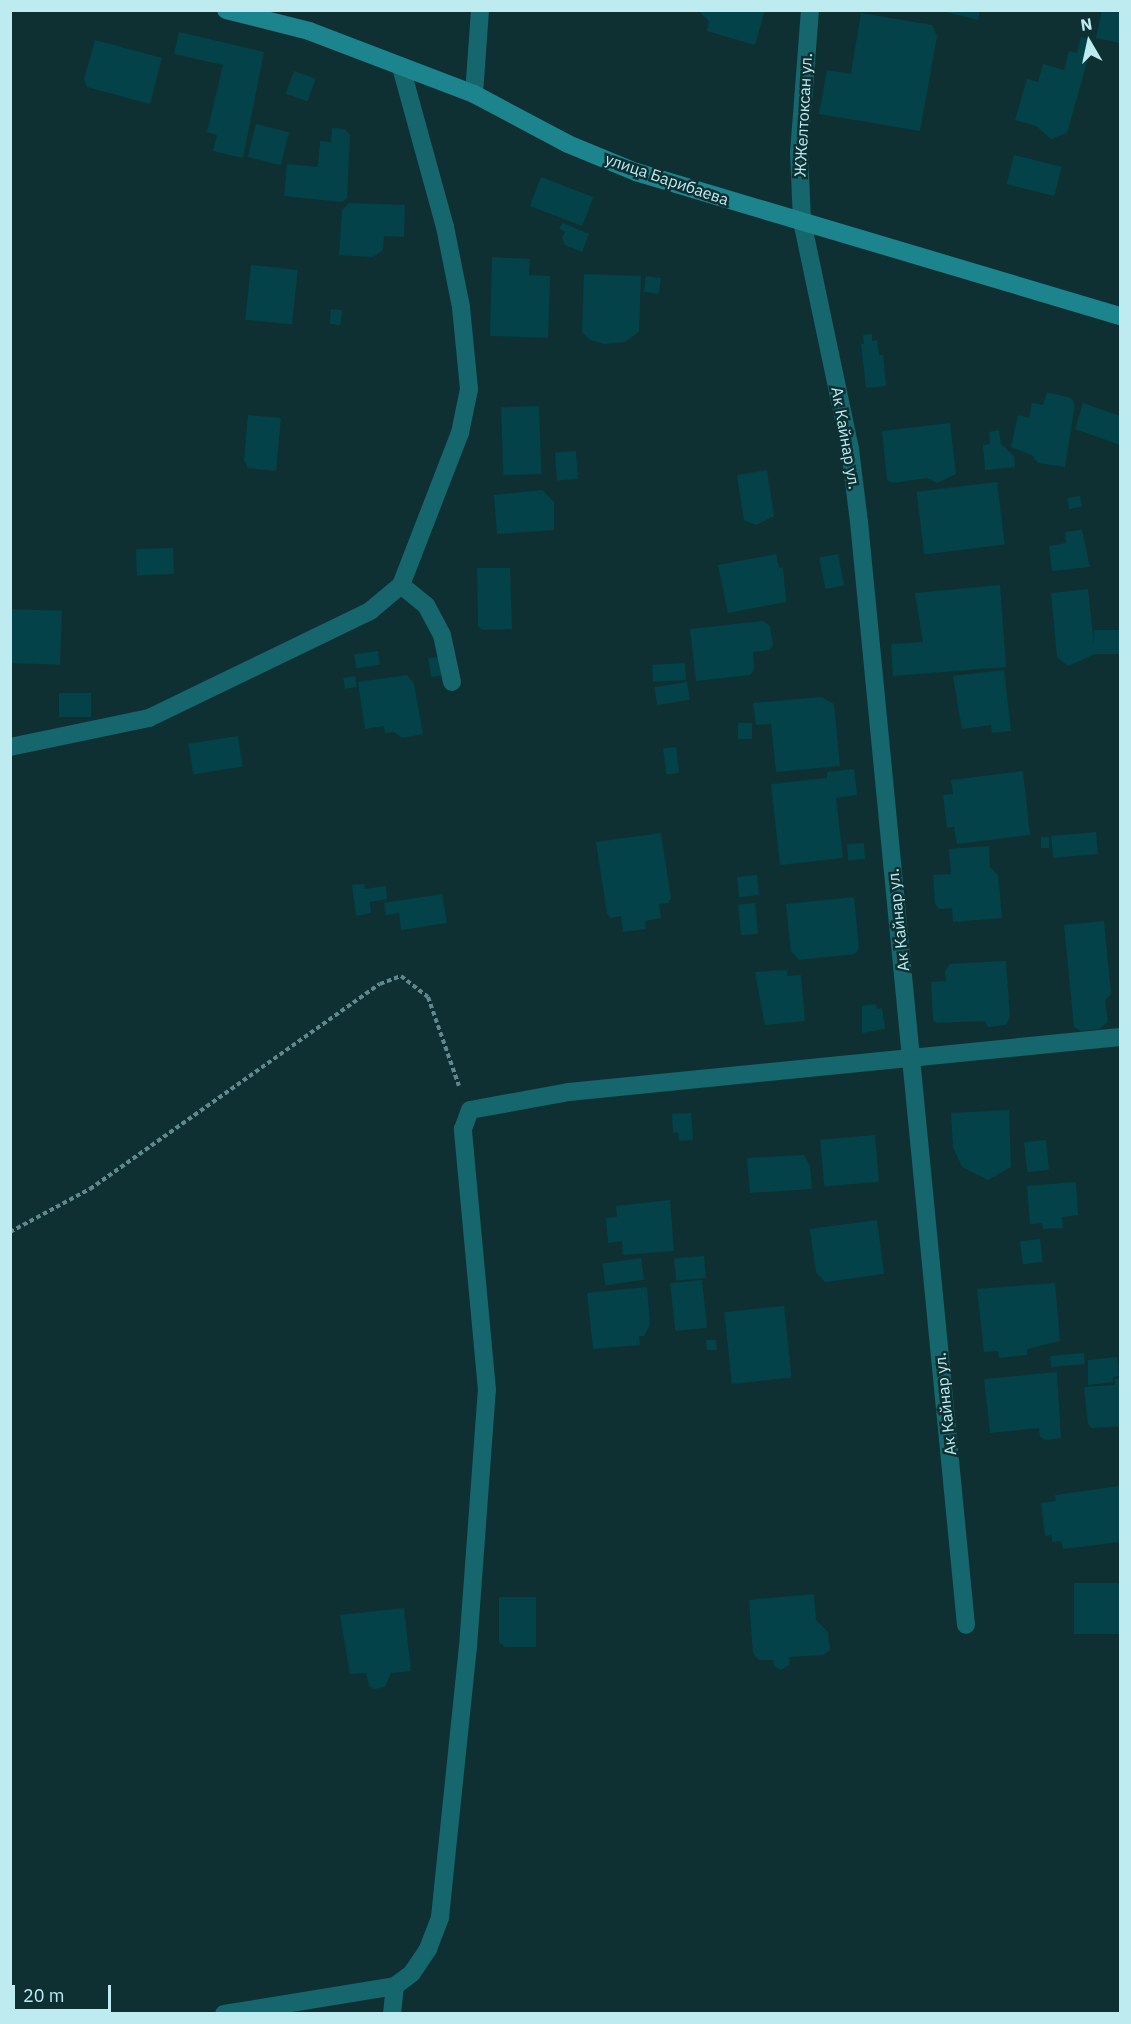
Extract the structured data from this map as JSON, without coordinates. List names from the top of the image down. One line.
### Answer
{"streets":{"street":["ЖЖелтоксан ул.","улица Барибаева","Ак Кайнар ул."]},"crossings":[["ЖЖелтоксан ул.","улица Барибаева"],["ЖЖелтоксан ул.","Ак Кайнар ул."],["улица Барибаева","Ак Кайнар ул."]],"scale_bar":"20 m","north":"top"}
